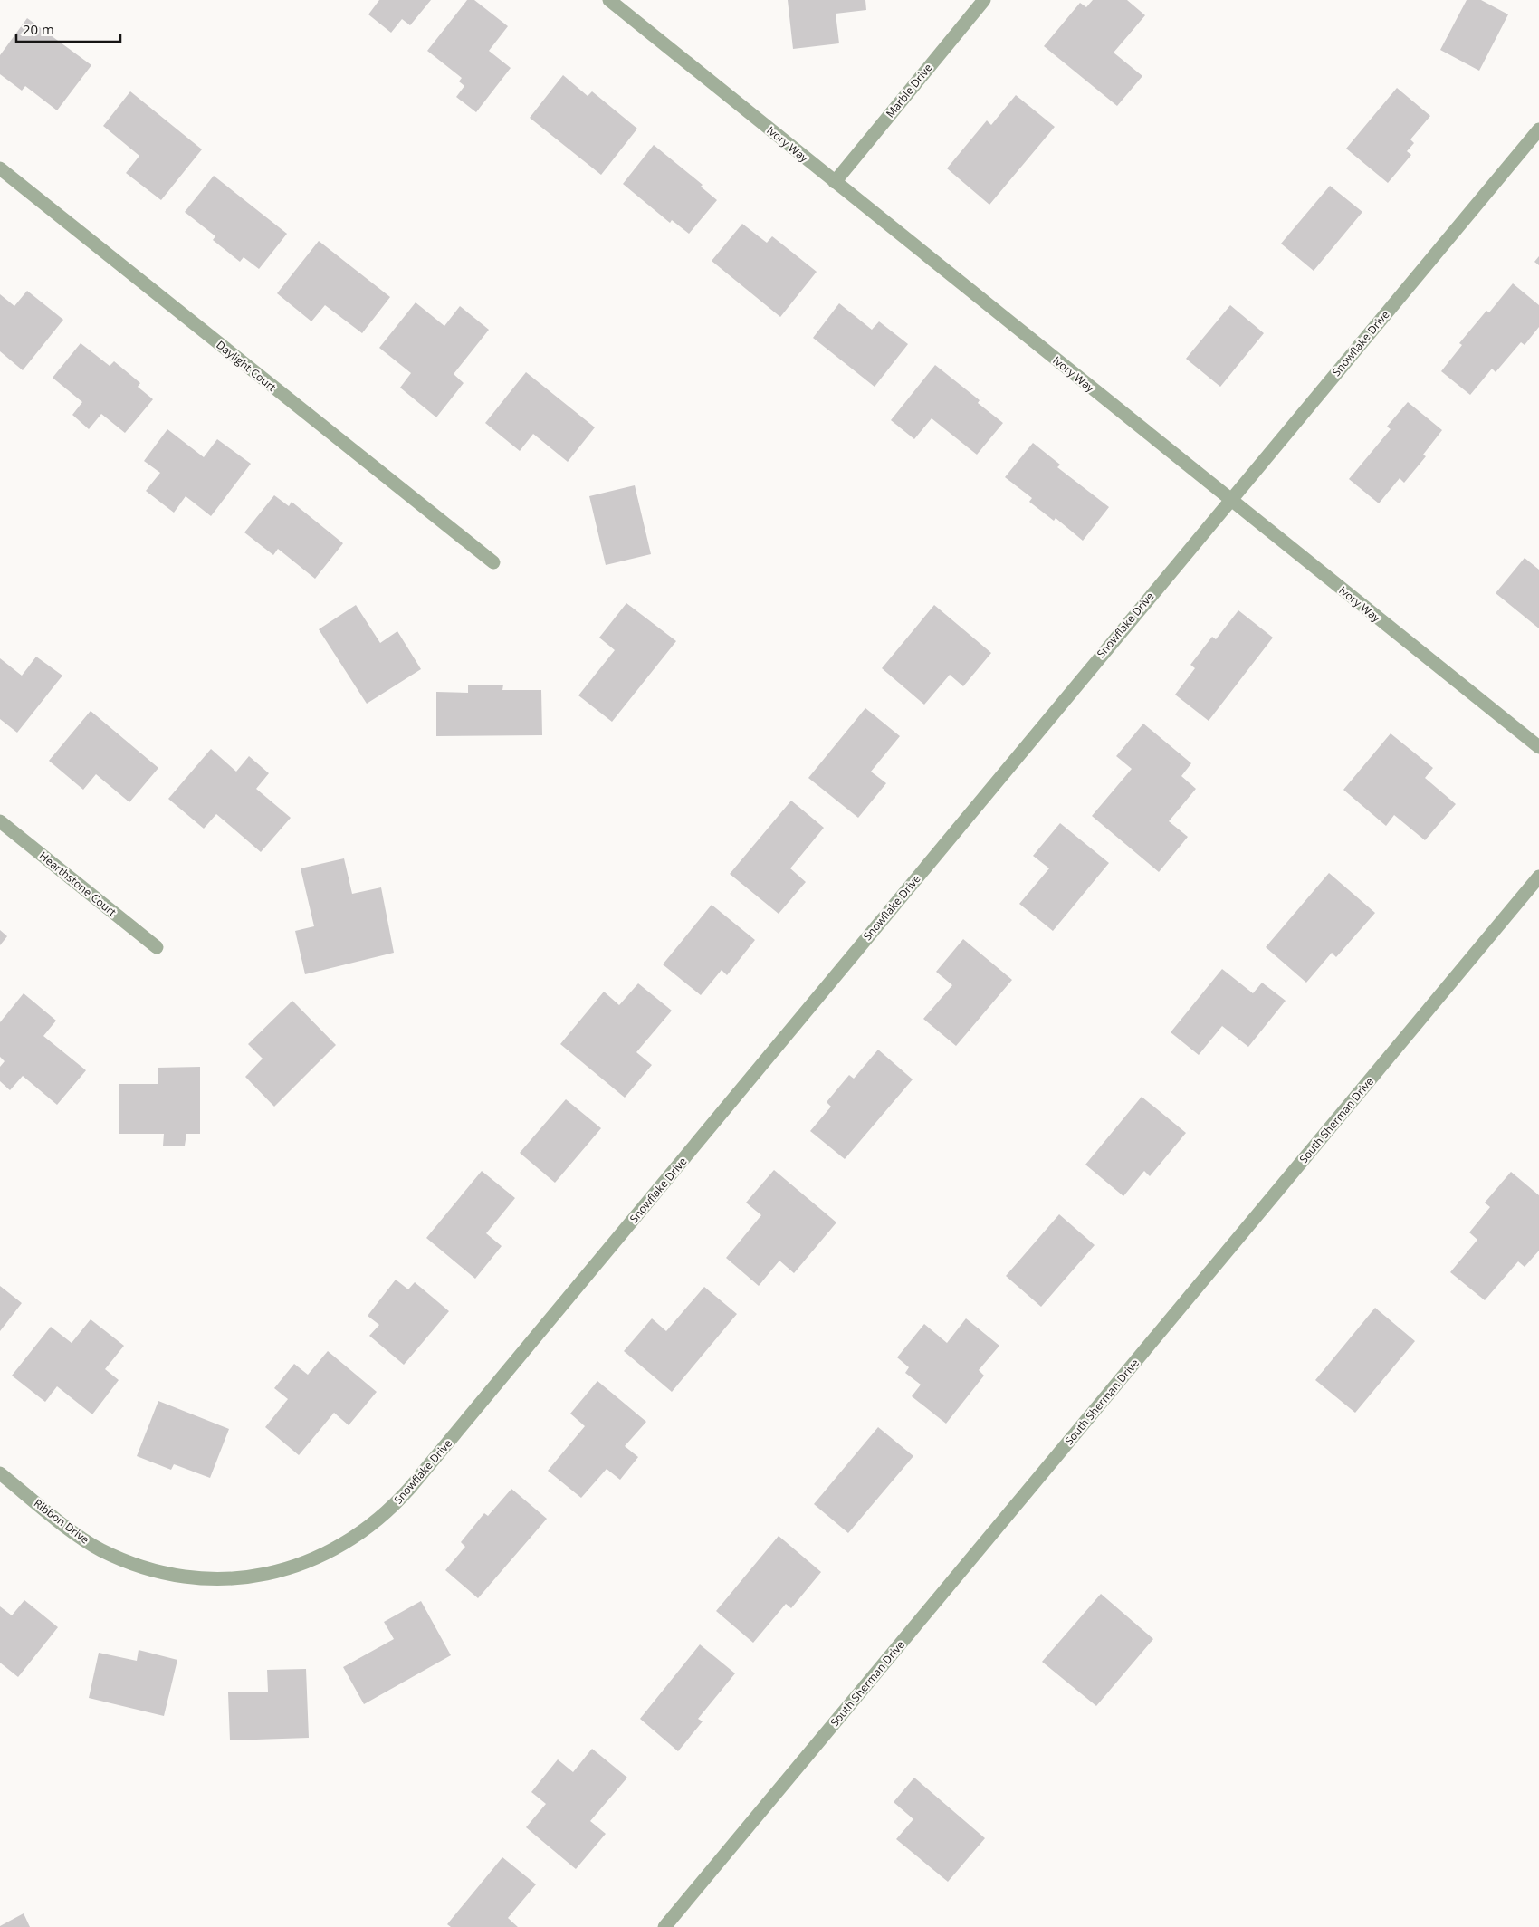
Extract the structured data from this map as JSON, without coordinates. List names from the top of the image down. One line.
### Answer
{"streets":{"street":["Marble Drive","Ivory Way","Snowflake Drive","Daylight Court","Hearthstone Court","South Sherman Drive","Ribbon Drive"]},"crossings":[["Marble Drive","Ivory Way"],["Ivory Way","Snowflake Drive"],["Snowflake Drive","Ribbon Drive"]],"scale_bar":"20 m"}
